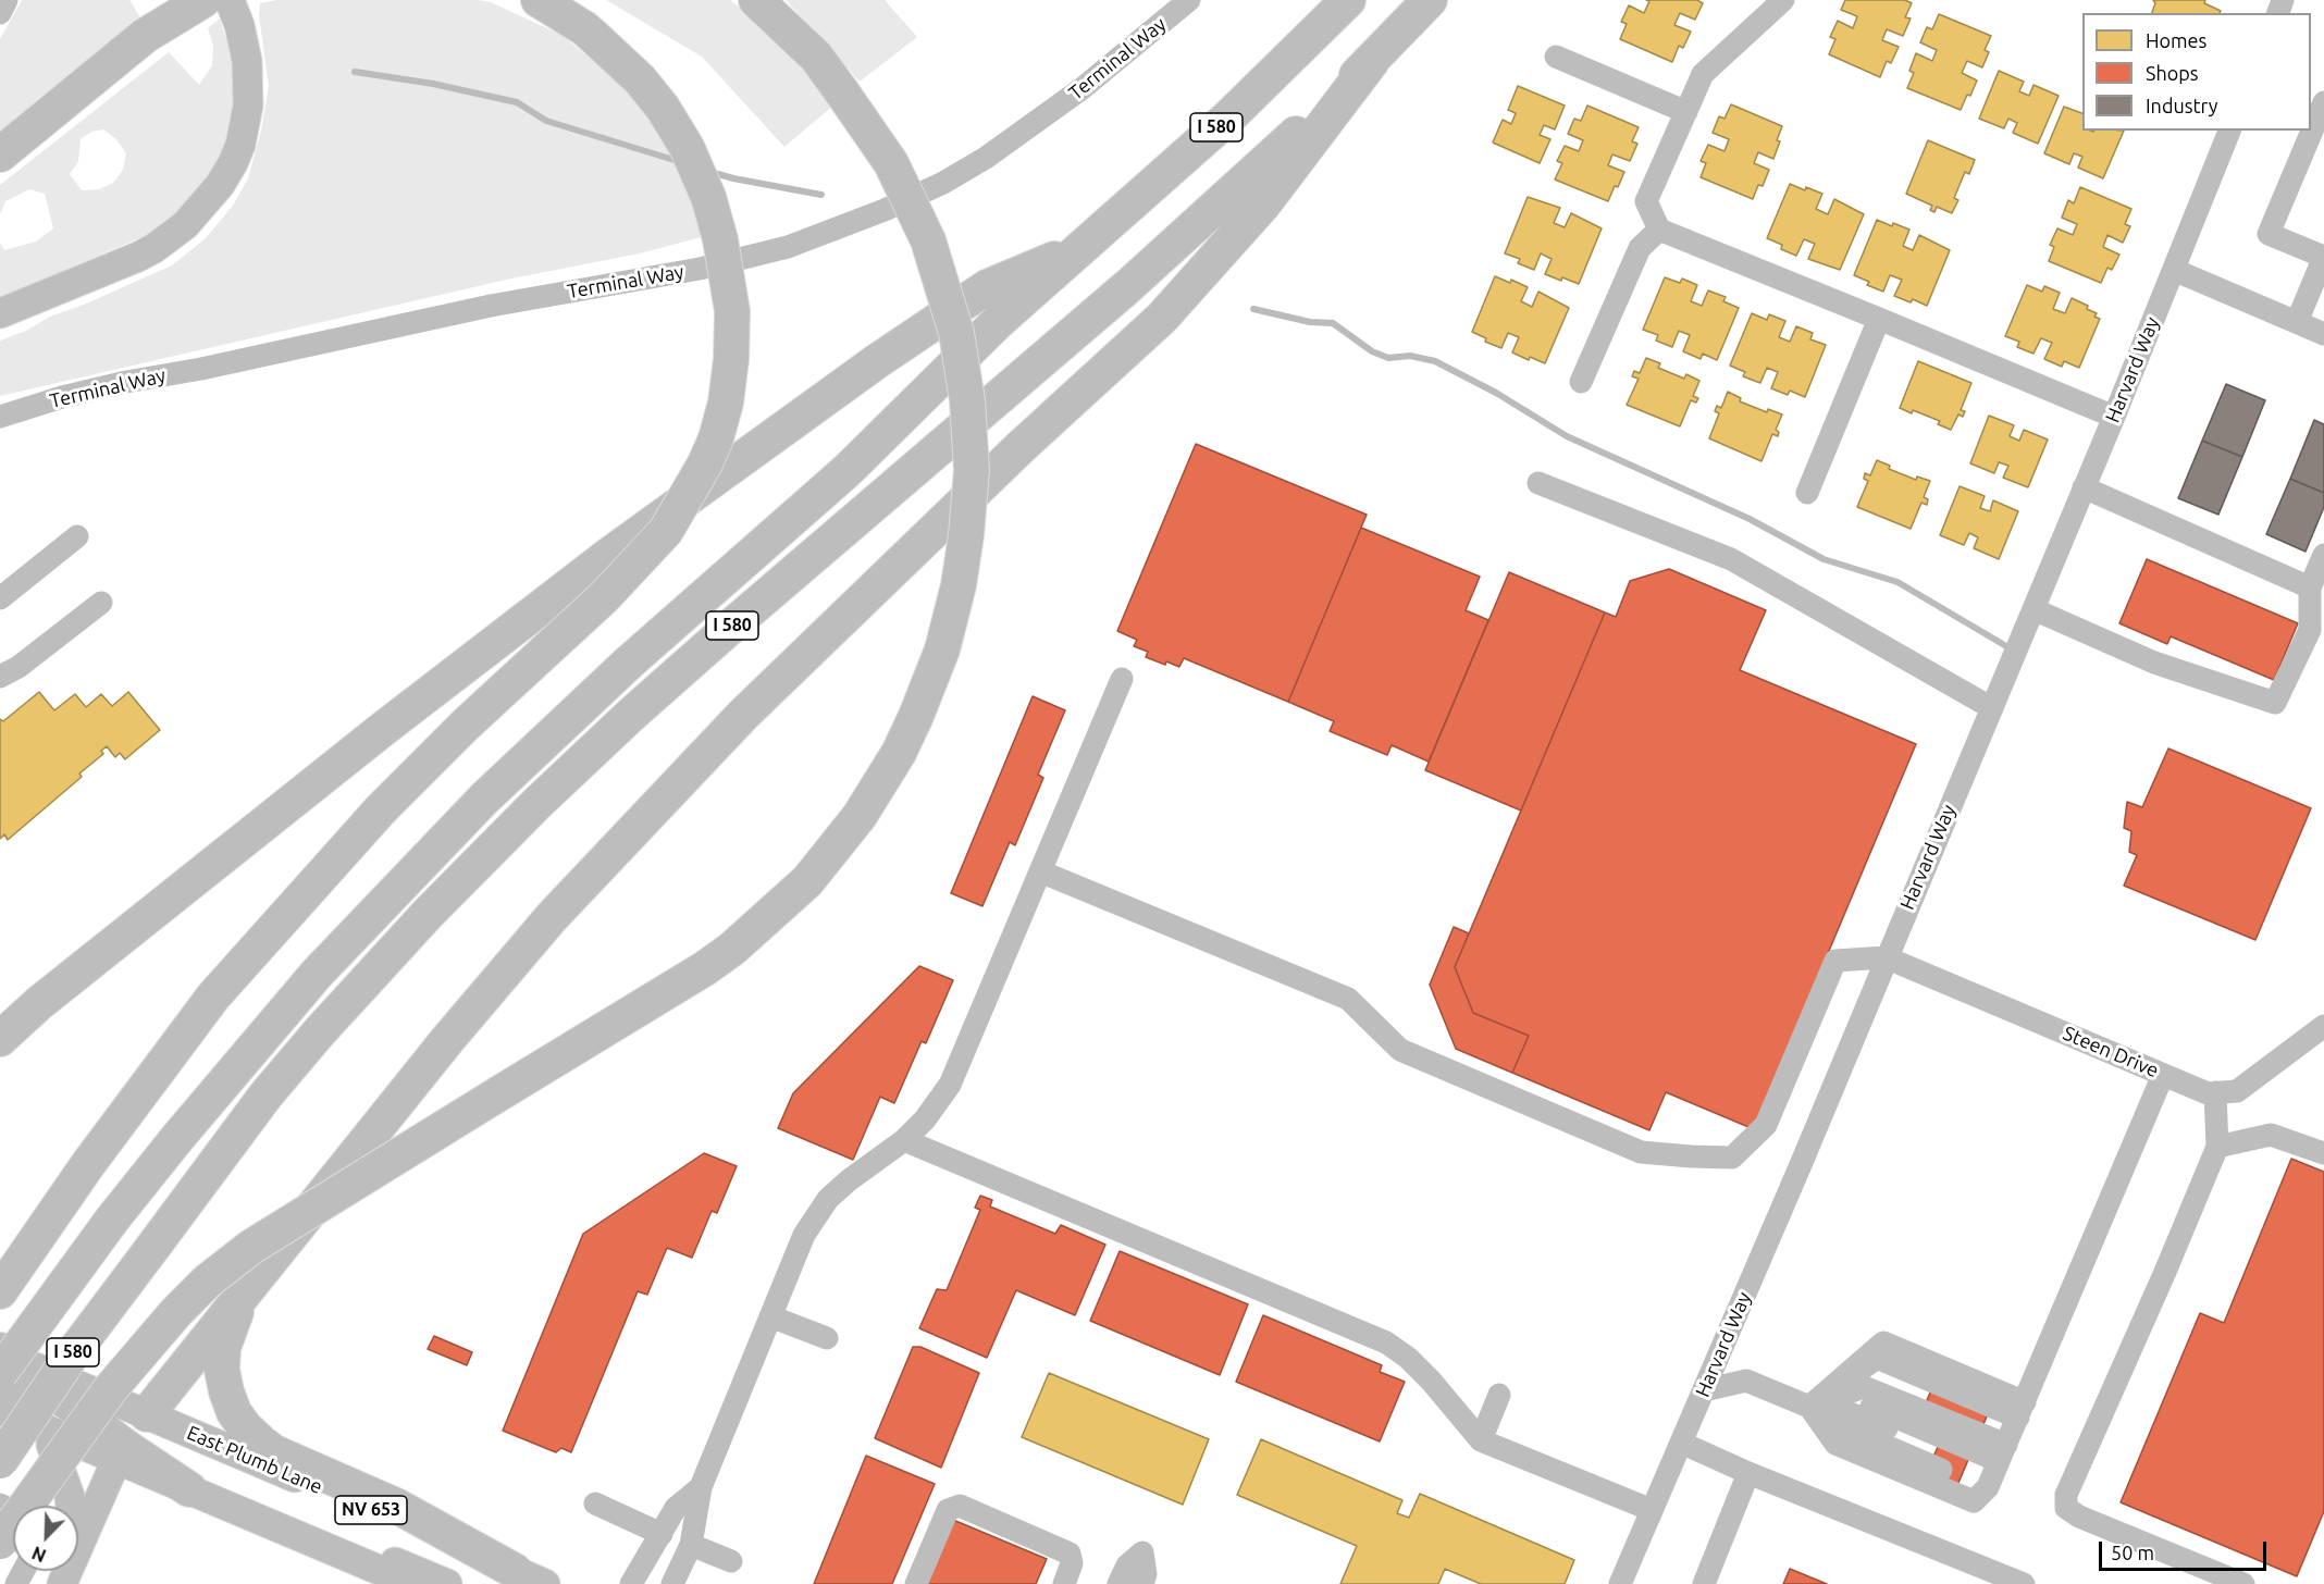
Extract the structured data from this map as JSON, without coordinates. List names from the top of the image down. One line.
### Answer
{"streets":{"highway":["I 580"],"main road":["East Plumb Lane","NV 653"],"street":["Terminal Way","Harvard Way","Steen Drive"]},"crossings":[["I 580","East Plumb Lane"],["Harvard Way","Steen Drive"]],"legend":["Homes","Shops","Industry"],"scale_bar":"50 m","north":"bottom left"}
